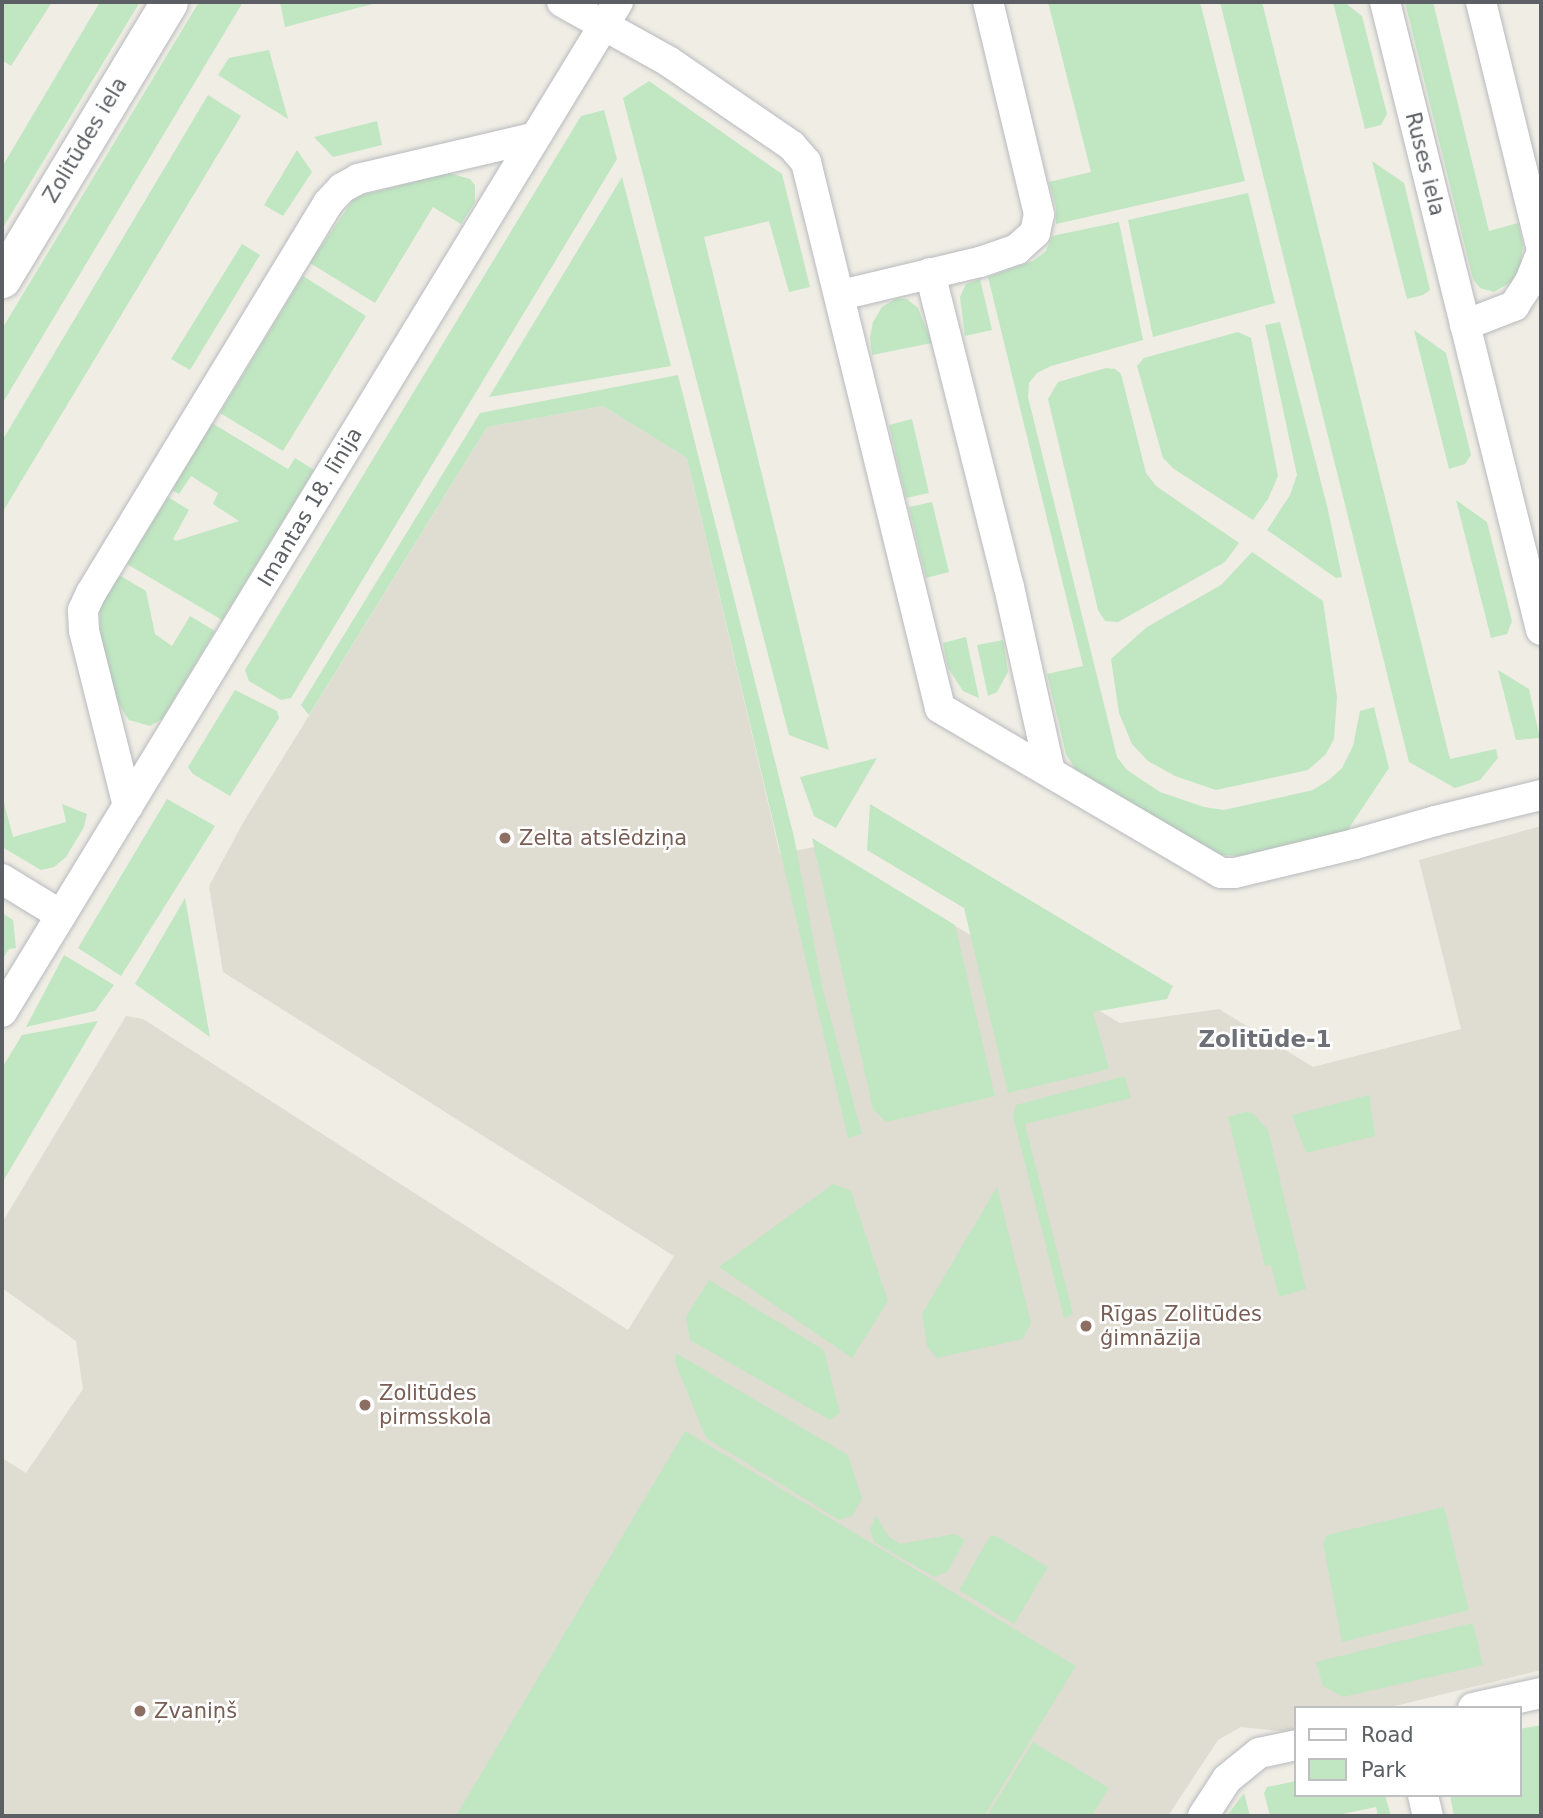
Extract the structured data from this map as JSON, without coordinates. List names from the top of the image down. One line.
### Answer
{"streets":{"street":["Zolitūdes iela","Ruses iela","Imantas 18. līnija"]},"districts":["Zolitūde-1"],"places":["Zelta atslēdziņa","Rīgas Zolitūdes ģimnāzija","Zolitūdes pirmsskola","Zvaniņš"],"legend":["Road","Park"]}
